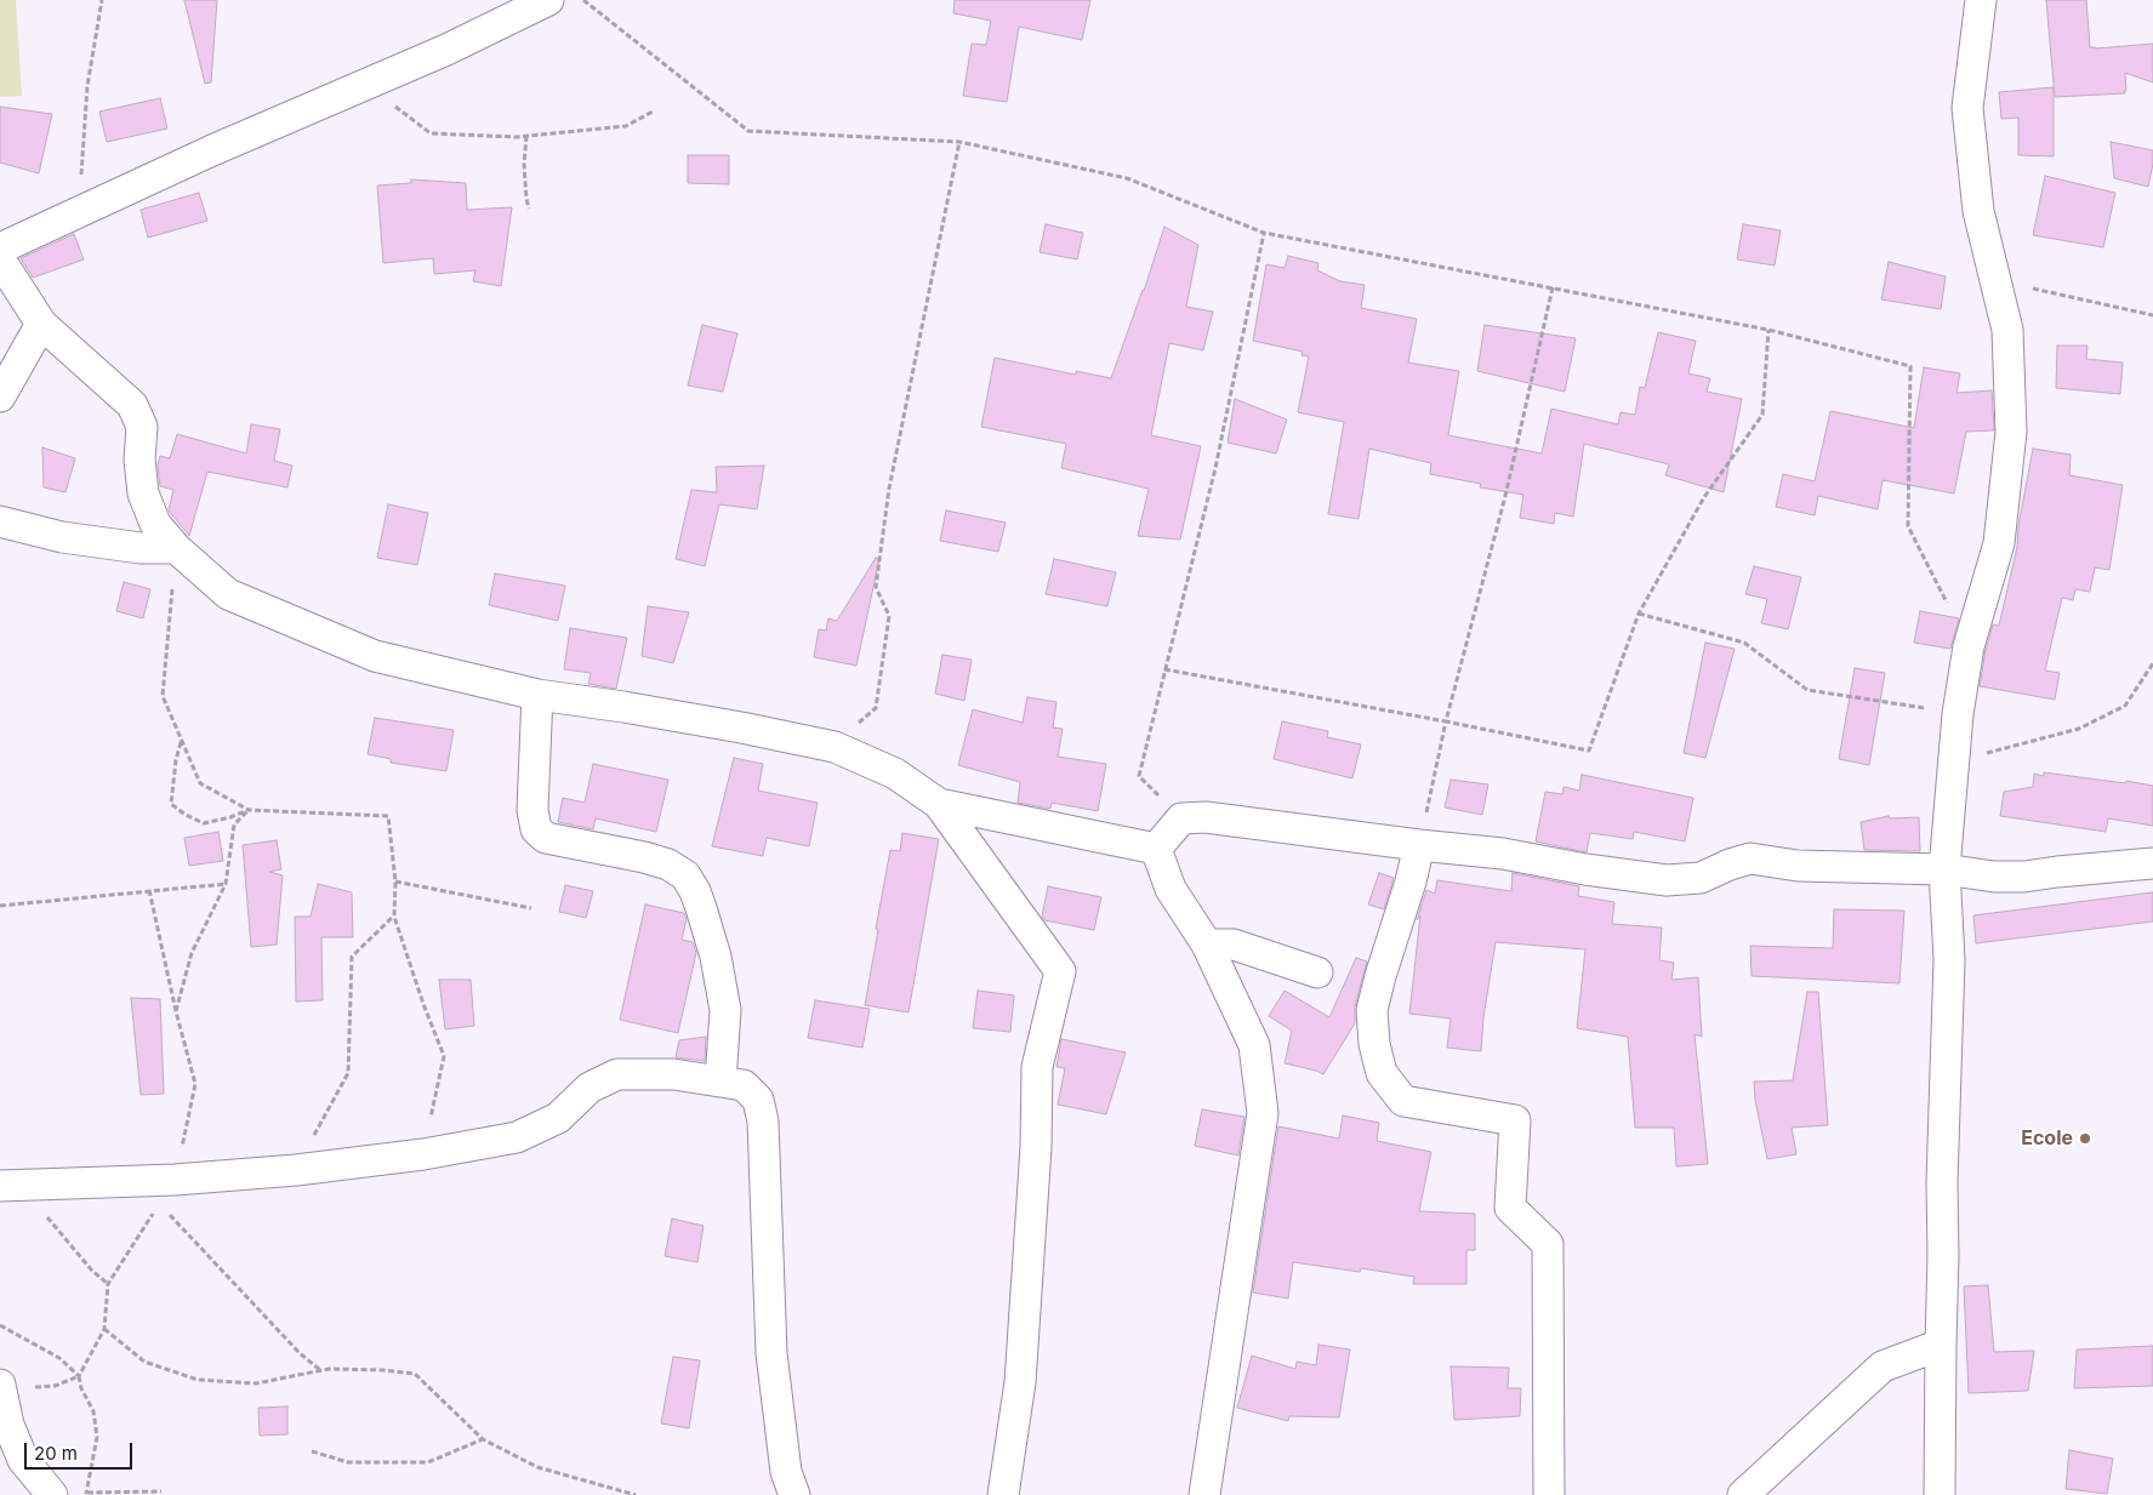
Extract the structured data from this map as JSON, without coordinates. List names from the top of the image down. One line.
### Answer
{"places":["Ecole"],"scale_bar":"20 m"}
